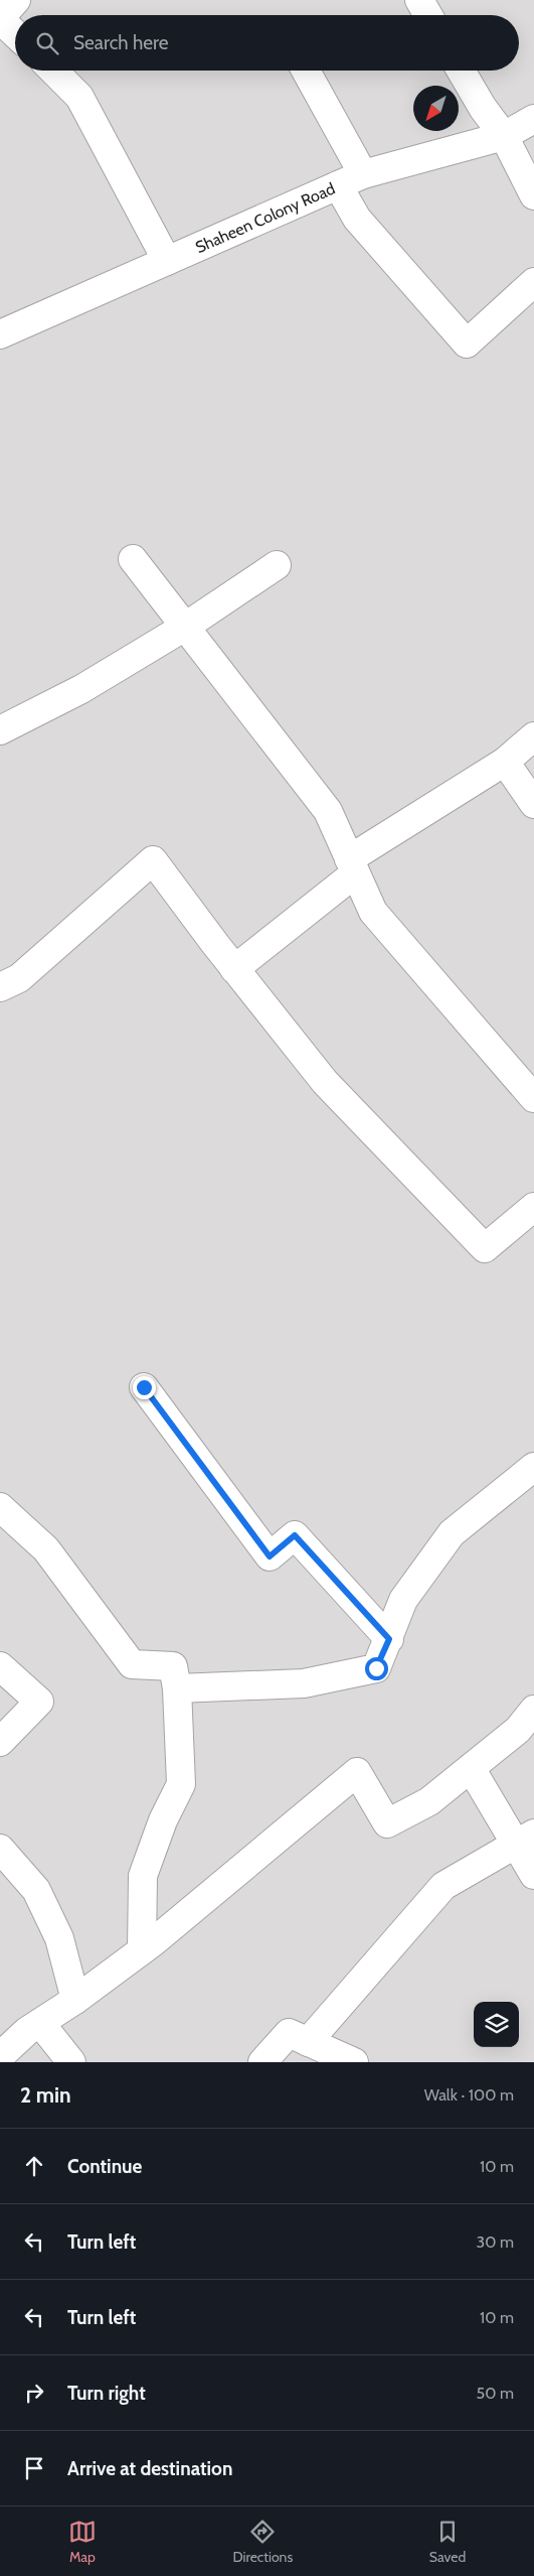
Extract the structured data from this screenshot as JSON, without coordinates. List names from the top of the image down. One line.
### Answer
{"streets":{"street":["Shaheen Colony Road"]},"north":"bottom left","page":{"search":"Search here","heading":["2 min","Walk · 100 m"],"list":[["Continue","10 m"],["Turn left","30 m"],["Turn left","10 m"],["Turn right","50 m"],"Arrive at destination"],"nav":["Map","Directions","Saved"]}}
